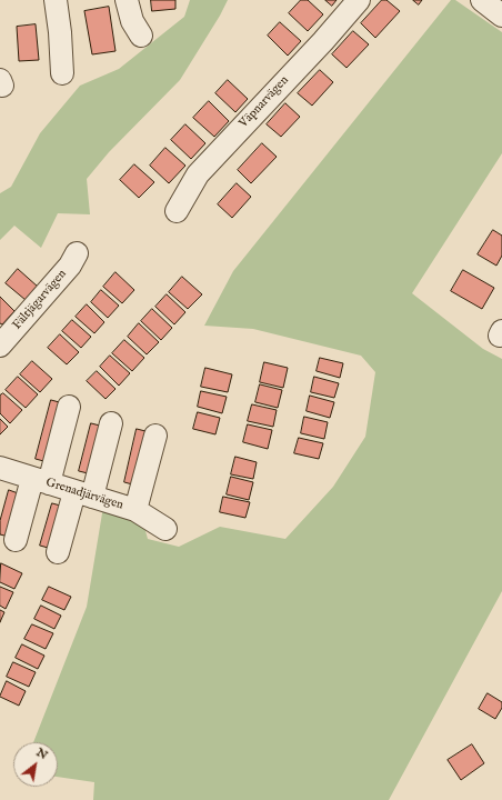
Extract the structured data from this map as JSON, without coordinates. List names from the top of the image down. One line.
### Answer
{"streets":{"street":["Väpnarvägen","Fältjägarvägen","Grenadjärvägen"]},"north":"top right"}
